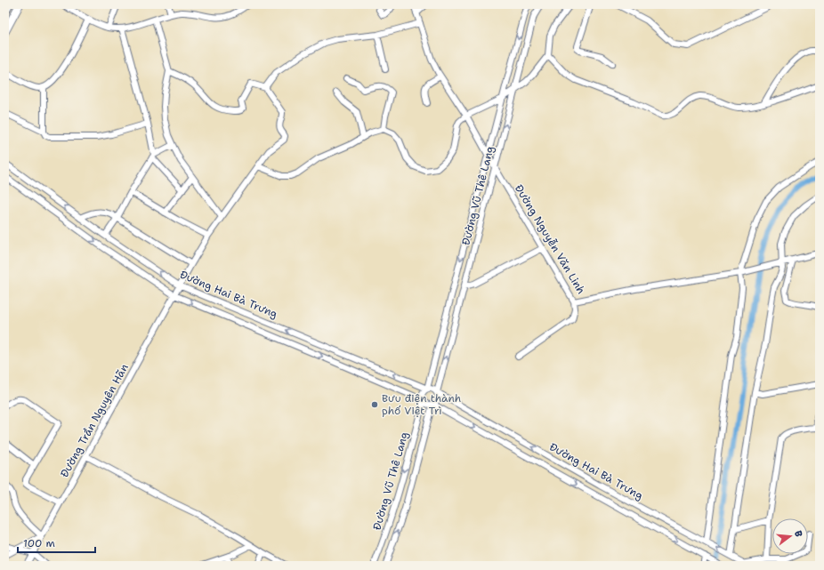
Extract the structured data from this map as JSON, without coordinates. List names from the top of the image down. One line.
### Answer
{"streets":{"street":["Đường Vũ Thê Lang","Đường Nguyễn Văn Linh","Đường Hai Bà Trưng","Đường Trần Nguyên Hãn"]},"crossings":[["Đường Vũ Thê Lang","Đường Nguyễn Văn Linh"],["Đường Vũ Thê Lang","Đường Hai Bà Trưng"],["Đường Hai Bà Trưng","Đường Trần Nguyên Hãn"]],"places":["Bưu điện thành phố Việt Trì"],"scale_bar":"100 m","north":"right"}
